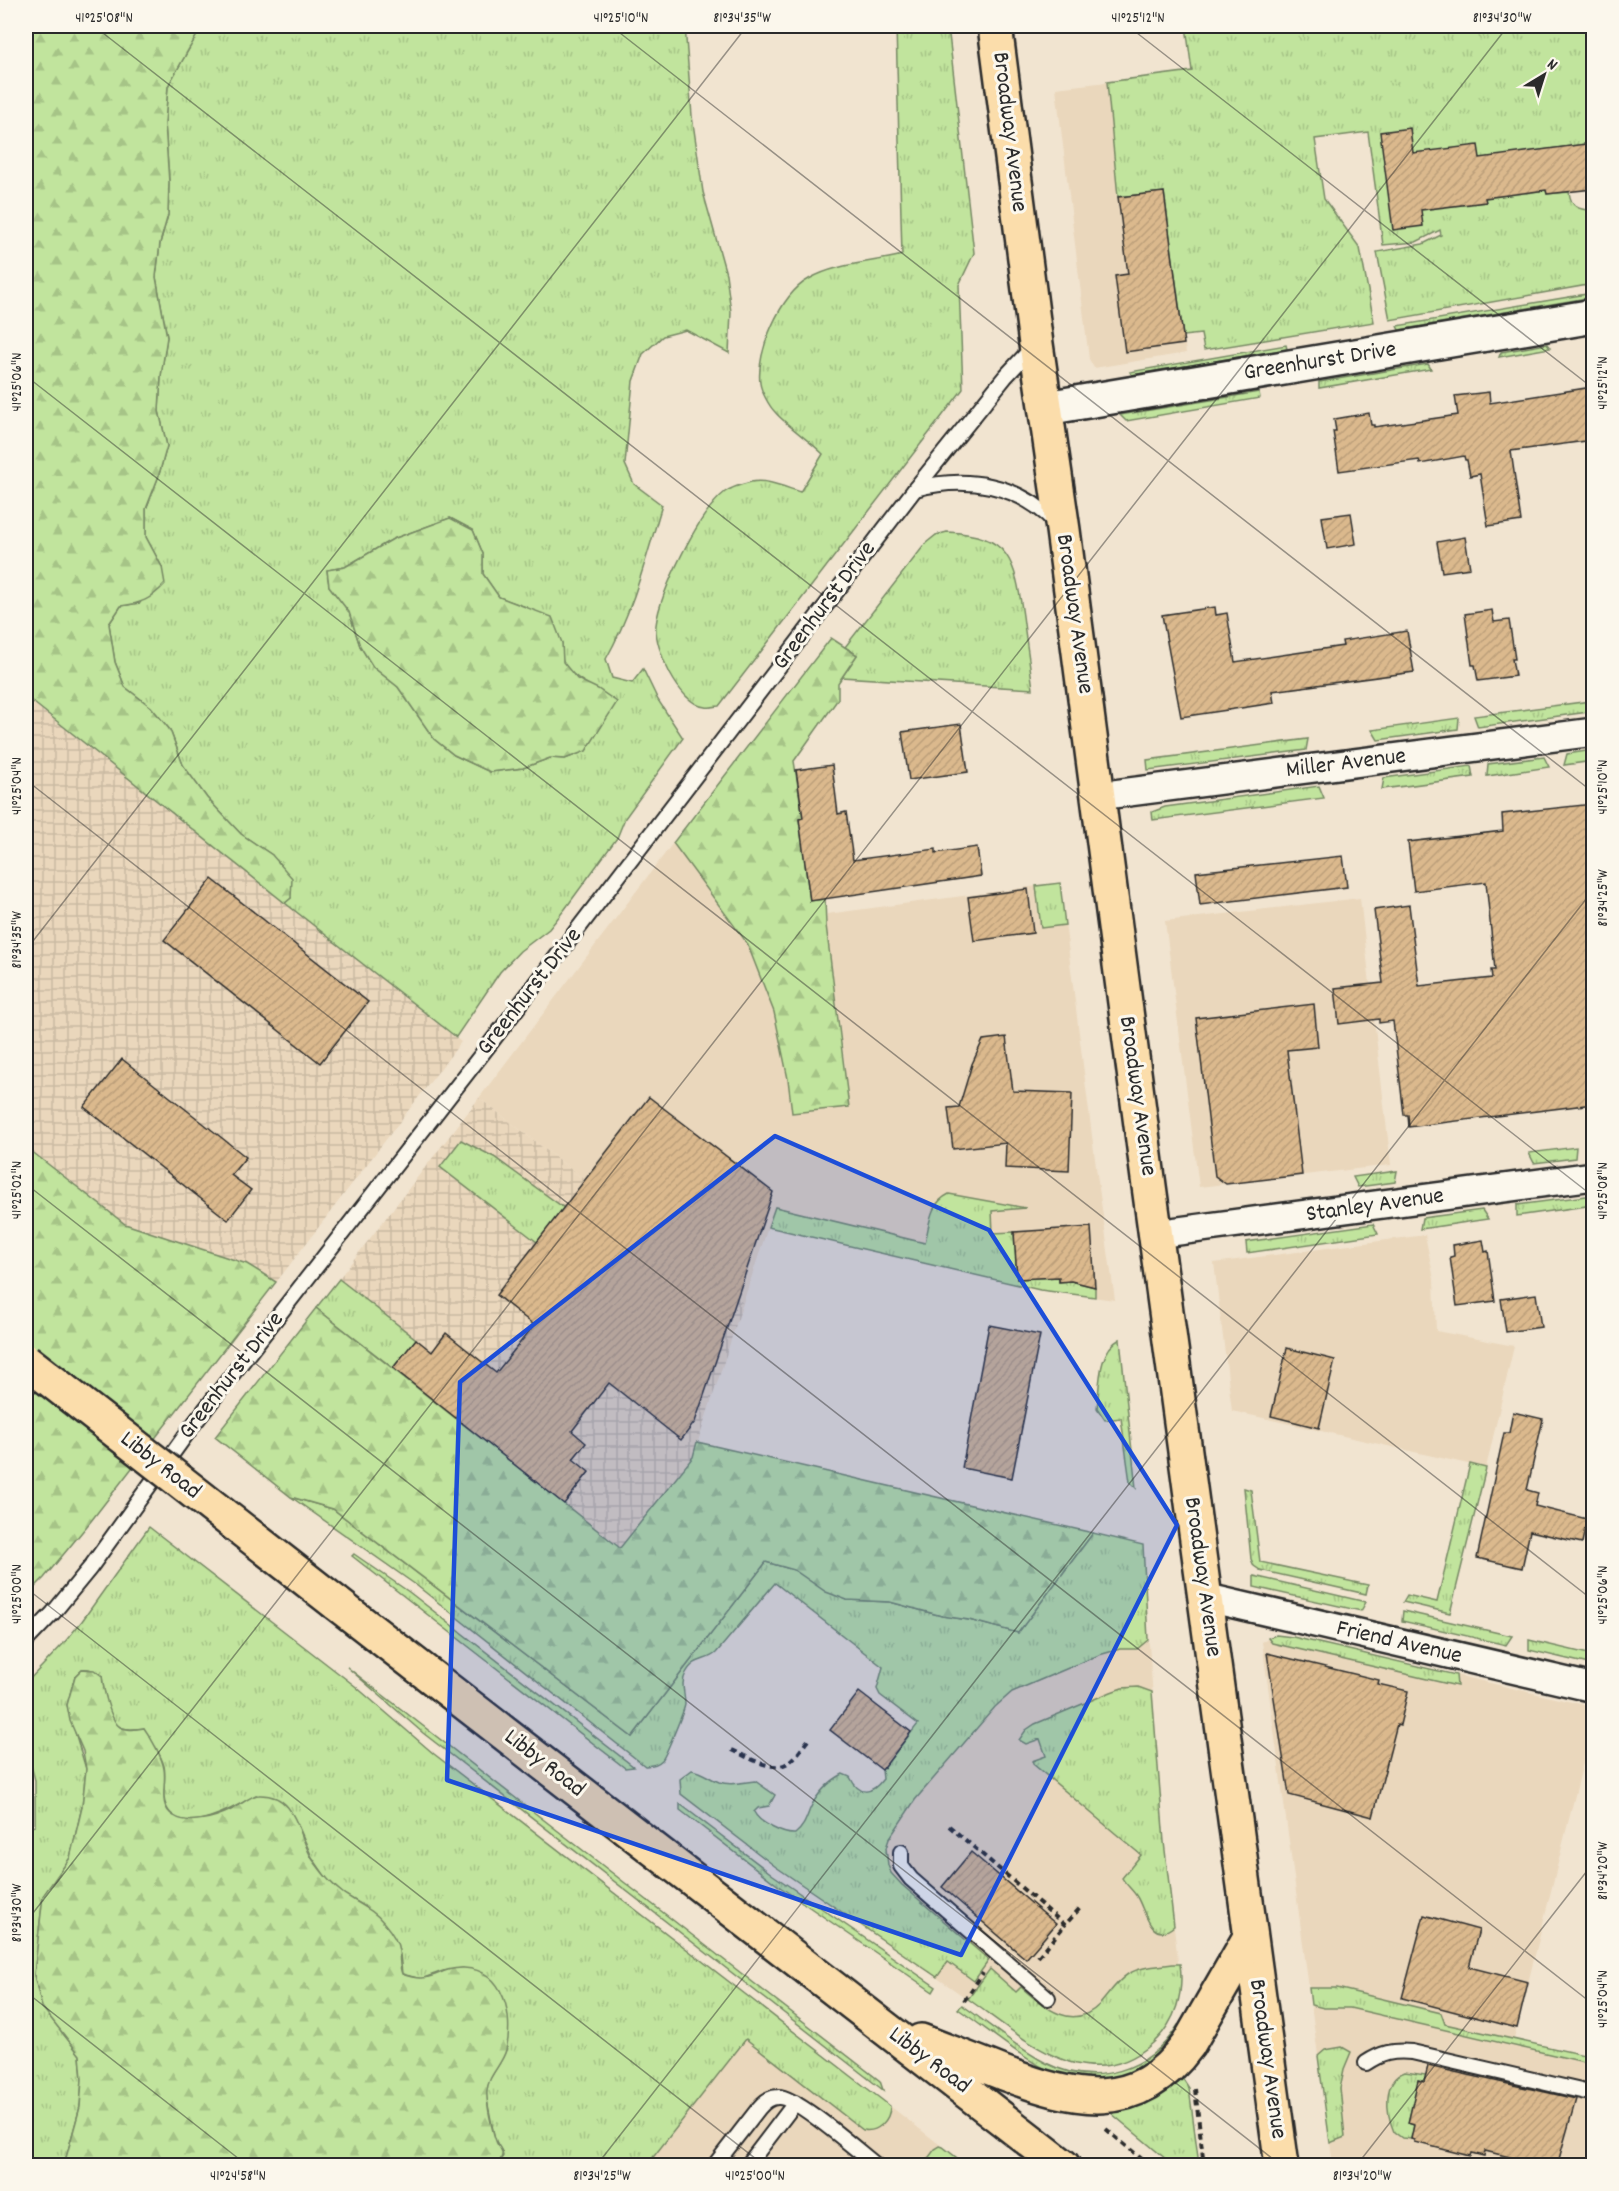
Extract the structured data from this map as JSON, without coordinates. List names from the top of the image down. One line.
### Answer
{"streets":{"main road":["Broadway Avenue","Libby Road"],"street":["Greenhurst Drive","Miller Avenue","Stanley Avenue","Friend Avenue"]},"crossings":[["Broadway Avenue","Greenhurst Drive"],["Broadway Avenue","Miller Avenue"],["Broadway Avenue","Stanley Avenue"],["Broadway Avenue","Friend Avenue"]],"north":"top right","coordinates":["41°25'08\"N","41°25'10\"N","81°34'35\"W","41°25'12\"N","81°34'30\"W","41°25'06\"N","41°25'04\"N","81°34'25\"W","41°25'02\"N","41°25'00\"N","81°34'20\"W","41°24'58\"N"]}
